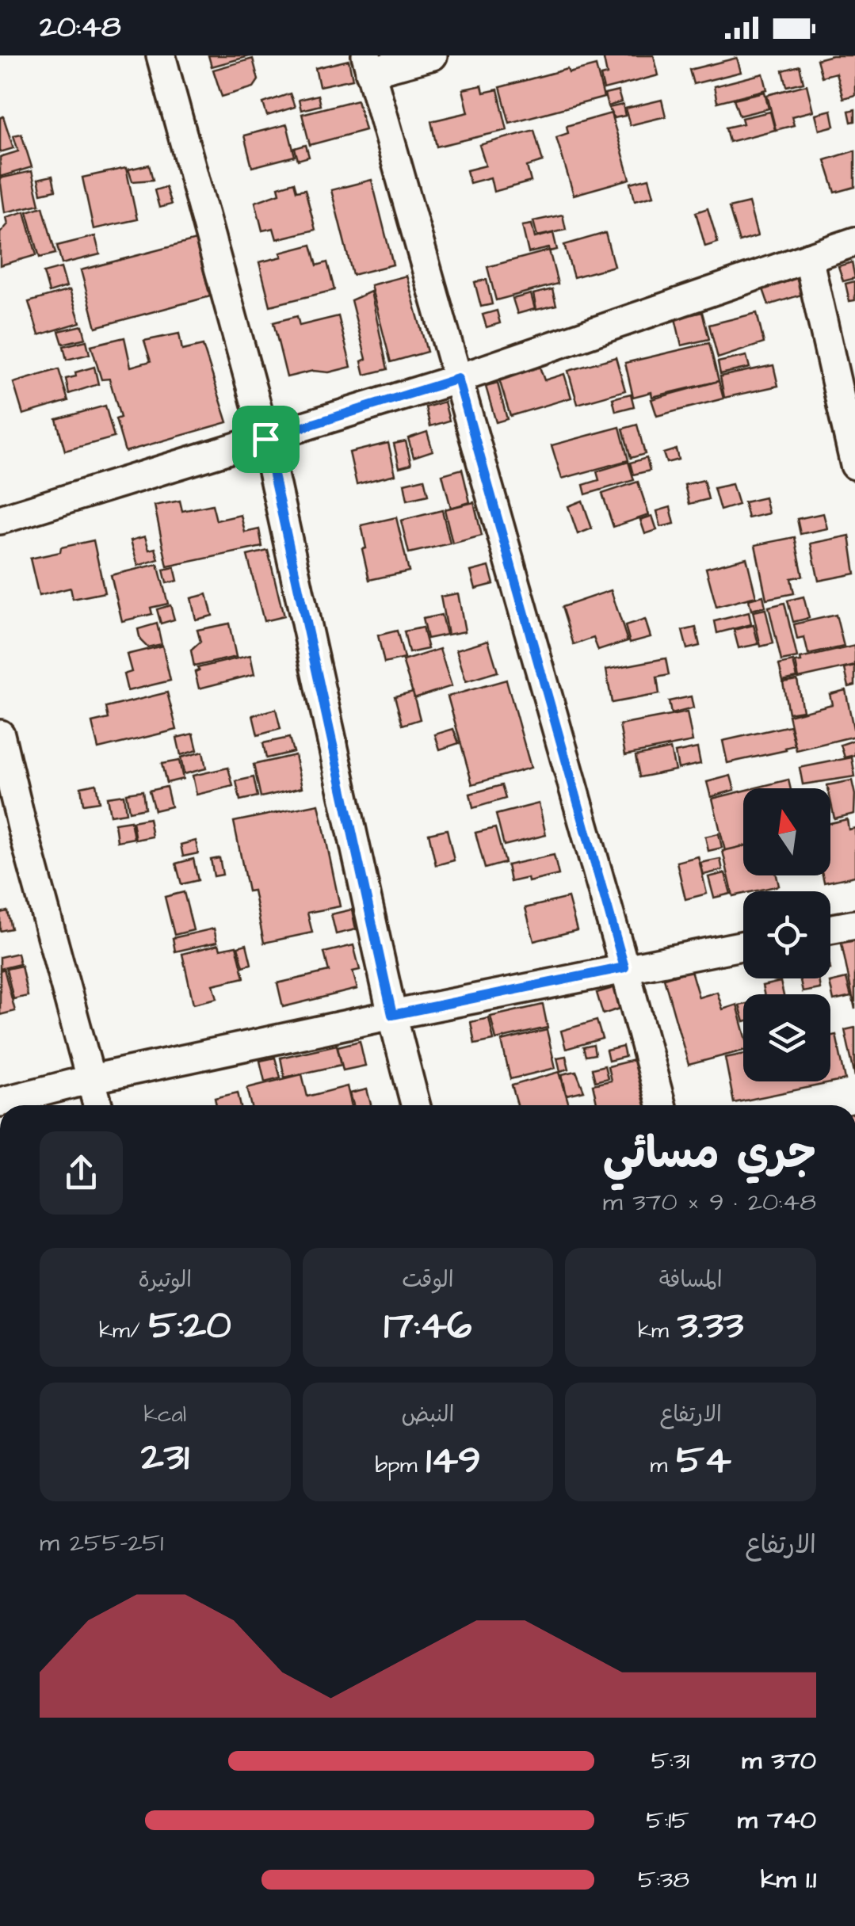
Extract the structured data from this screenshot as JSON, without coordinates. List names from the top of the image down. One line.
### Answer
{"north":"top","page":{"status":"20:48","heading":["جري مسائي","20:48 · 9 × 370 m"],"stats":[["المسافة","3.33 km"],["الوقت","17:46"],["الوتيرة","5:20 /km"],["الارتفاع","54 m"],["النبض","149 bpm"],["kcal","231"]],"chart":["الارتفاع","251–255 m"],"list":[{"name":"370 m","note":"5:31"},{"name":"740 m","note":"5:15"},{"name":"1.1 km","note":"5:38"}]}}
